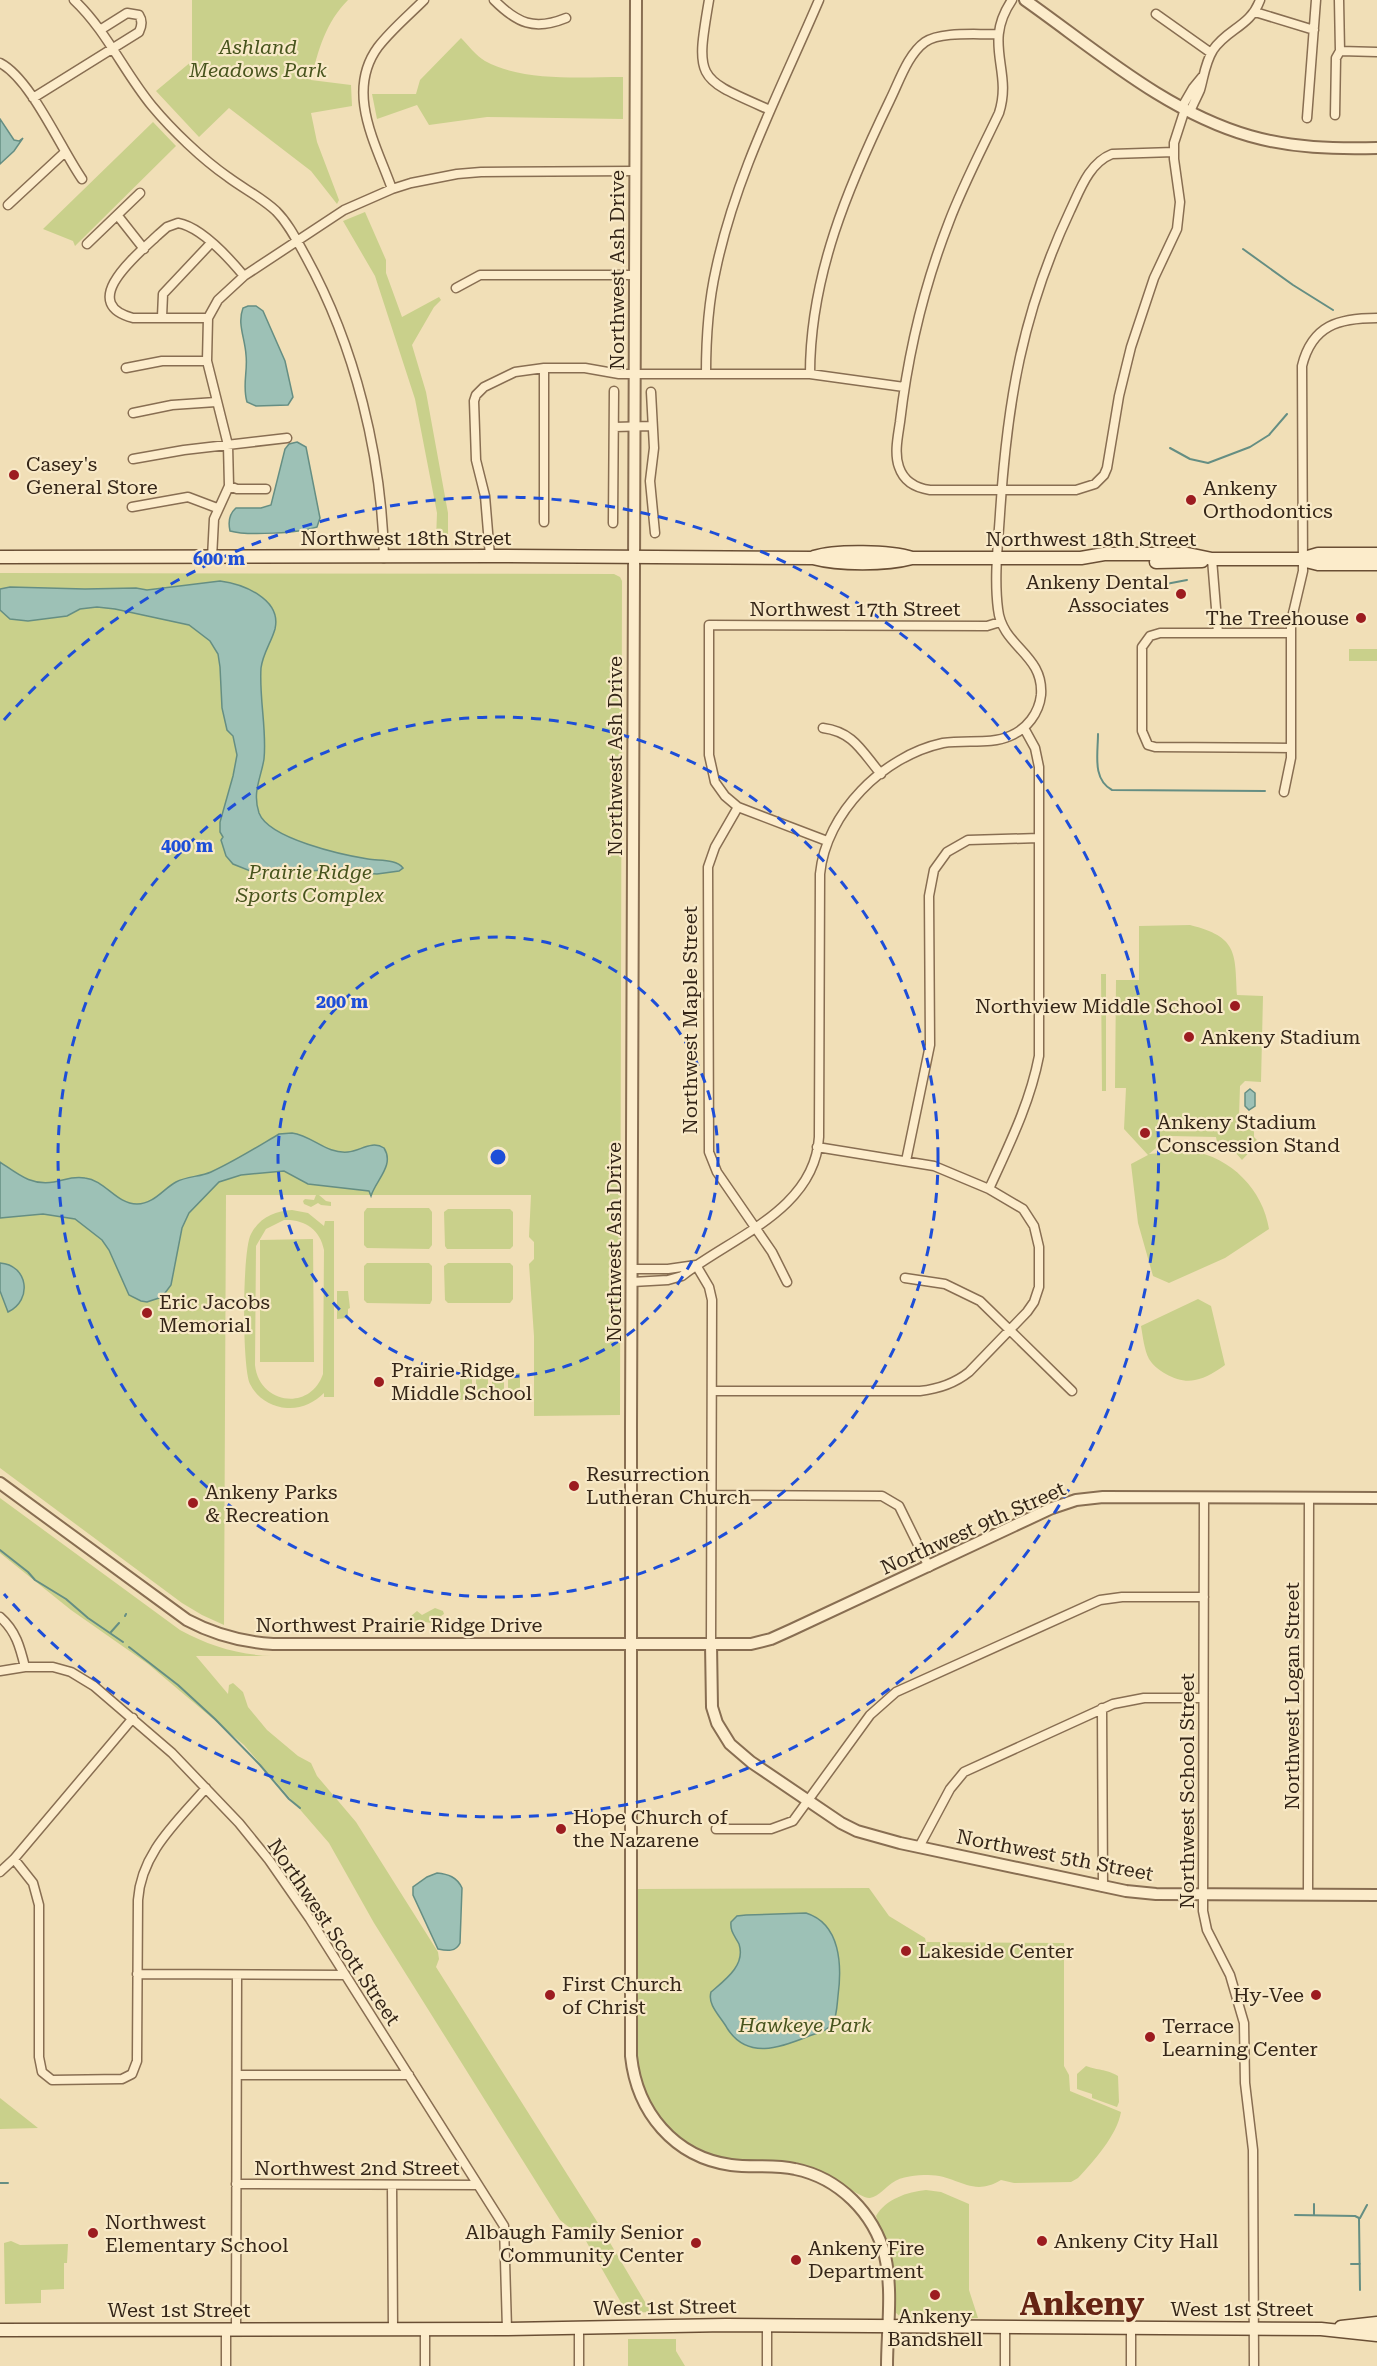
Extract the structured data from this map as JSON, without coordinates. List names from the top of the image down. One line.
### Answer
{"streets":{"main road":["Northwest 18th Street","West 1st Street"],"street":["Northwest Ash Drive","Northwest 17th Street","Northwest Maple Street","Northwest 9th Street","Northwest Prairie Ridge Drive","Northwest Logan Street","Northwest School Street","Northwest 5th Street","Northwest Scott Street","Northwest 2nd Street"]},"crossings":[["Northwest Ash Drive","Northwest 18th Street"],["Northwest Ash Drive","Northwest 9th Street"],["Northwest Ash Drive","Northwest Prairie Ridge Drive"],["Northwest Ash Drive","West 1st Street"],["Northwest 17th Street","Northwest Maple Street"],["Northwest 9th Street","Northwest Prairie Ridge Drive"],["Northwest 9th Street","Northwest Logan Street"],["Northwest 9th Street","Northwest School Street"],["Northwest Logan Street","Northwest 5th Street"],["Northwest School Street","Northwest 5th Street"],["Northwest School Street","West 1st Street"],["Northwest Scott Street","Northwest 2nd Street"],["Northwest Scott Street","West 1st Street"]],"districts":["Ankeny"],"parks":["Ashland Meadows Park","Prairie Ridge Sports Complex","Hawkeye Park"],"places":["Casey's General Store","Ankeny Orthodontics","Ankeny Dental Associates","The Treehouse","Northview Middle School","Ankeny Stadium","Ankeny Stadium Conscession Stand","Eric Jacobs Memorial","Prairie Ridge Middle School","Resurrection Lutheran Church","Ankeny Parks & Recreation","Hope Church of the Nazarene","Lakeside Center","First Church of Christ","Hy-Vee","Terrace Learning Center","Northwest Elementary School","Ankeny City Hall","Albaugh Family Senior Community Center","Ankeny Fire Department","Ankeny Bandshell"],"rings":["600 m","400 m","200 m"]}
